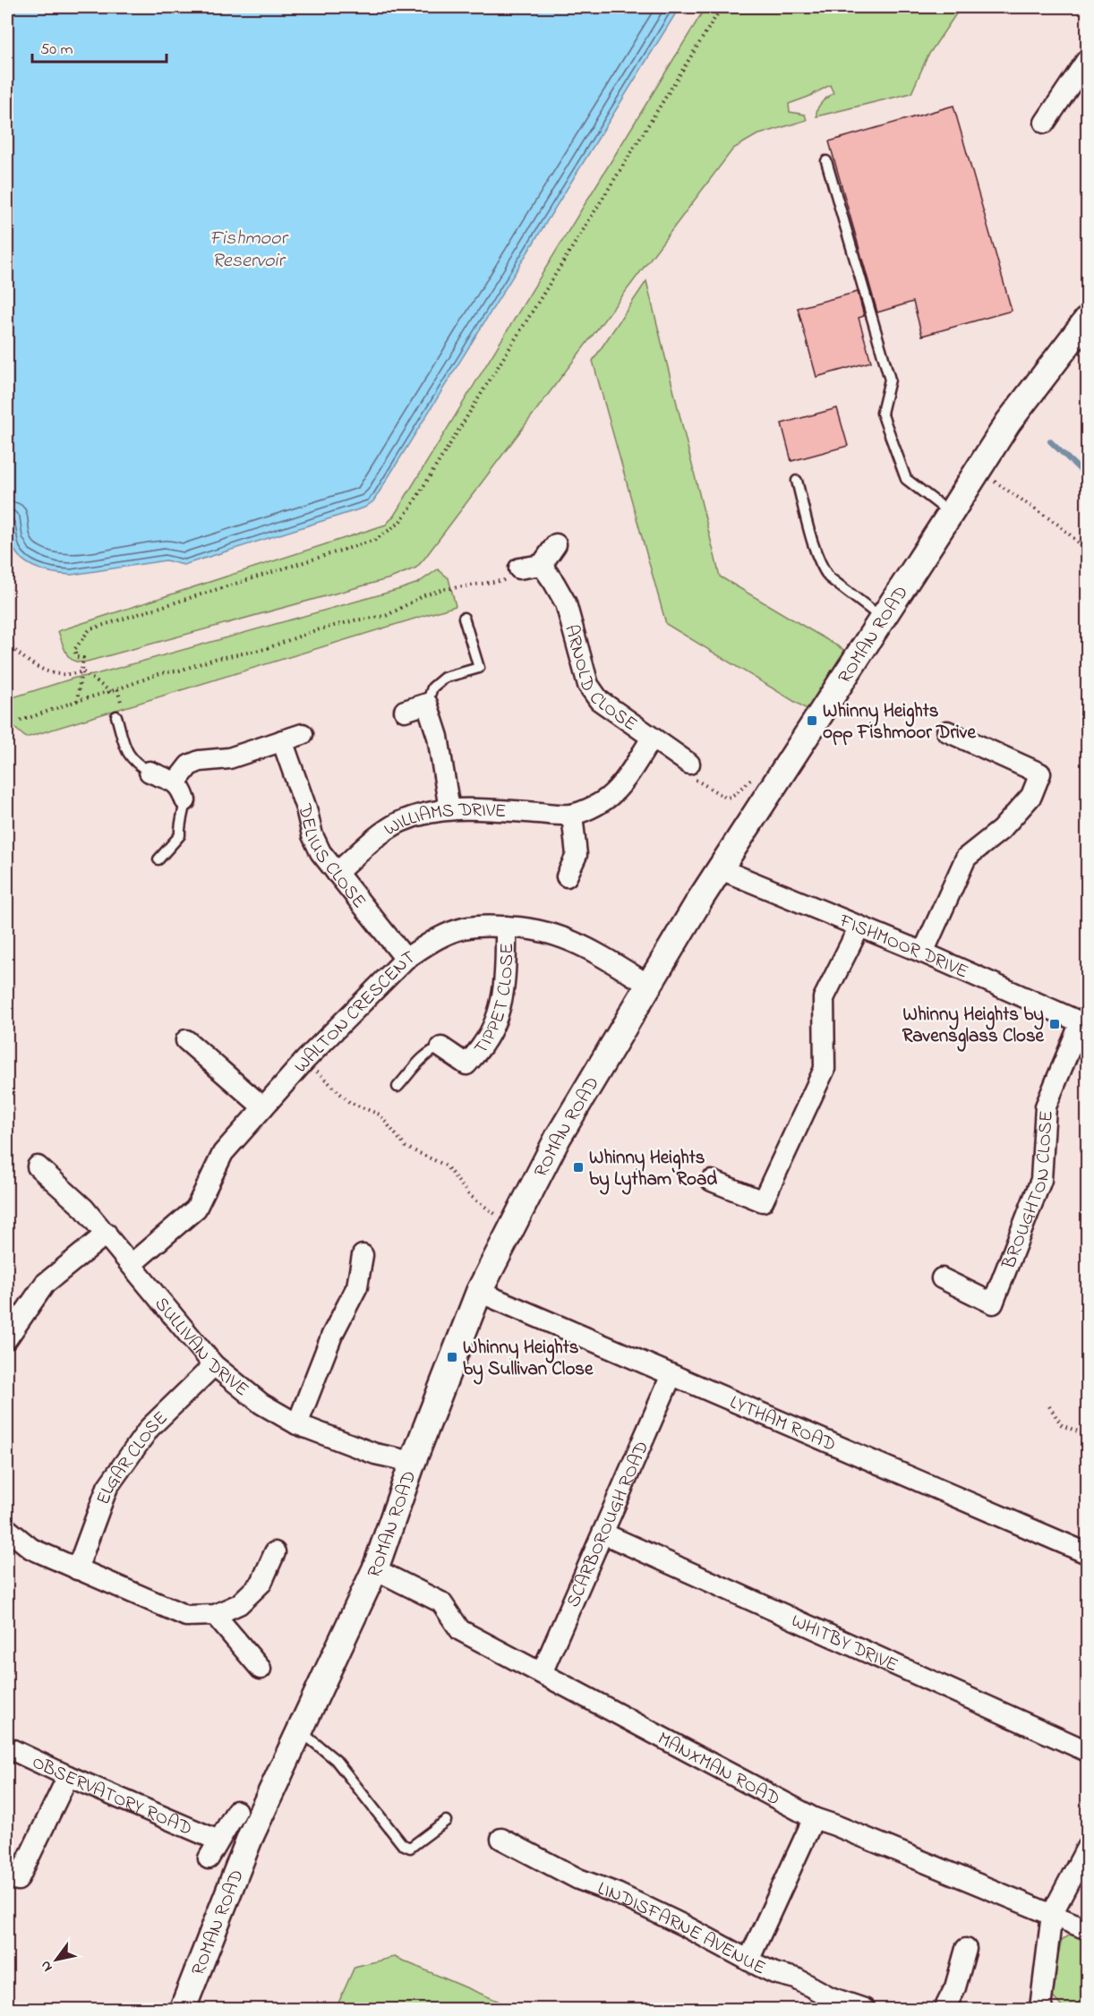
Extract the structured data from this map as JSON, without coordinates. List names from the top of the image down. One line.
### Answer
{"streets":{"street":["ROMAN ROAD","ARNOLD CLOSE","WILLIAMS DRIVE","DELIUS CLOSE","FISHMOOR DRIVE","TIPPET CLOSE","WALTON CRESCENT","BROUGHTON CLOSE","SULLIVAN DRIVE","LYTHAM ROAD","ELGAR CLOSE","SCARBOROUGH ROAD","WHITBY DRIVE","MANXMAN ROAD","OBSERVATORY ROAD","LINDISFARNE AVENUE"]},"crossings":[["ROMAN ROAD","FISHMOOR DRIVE"],["ROMAN ROAD","WALTON CRESCENT"],["ROMAN ROAD","SULLIVAN DRIVE"],["ROMAN ROAD","LYTHAM ROAD"],["ROMAN ROAD","MANXMAN ROAD"],["ARNOLD CLOSE","WILLIAMS DRIVE"],["WILLIAMS DRIVE","DELIUS CLOSE"],["DELIUS CLOSE","WALTON CRESCENT"],["FISHMOOR DRIVE","BROUGHTON CLOSE"],["TIPPET CLOSE","WALTON CRESCENT"],["WALTON CRESCENT","SULLIVAN DRIVE"],["SULLIVAN DRIVE","ELGAR CLOSE"],["LYTHAM ROAD","SCARBOROUGH ROAD"],["SCARBOROUGH ROAD","WHITBY DRIVE"],["SCARBOROUGH ROAD","MANXMAN ROAD"]],"water":["Fishmoor Reservoir"],"places":{"transit":["Whinny Heights opp Fishmoor Drive","Whinny Heights by Ravensglass Close","Whinny Heights by Lytham Road","Whinny Heights by Sullivan Close"]},"scale_bar":"50 m","north":"bottom left"}
